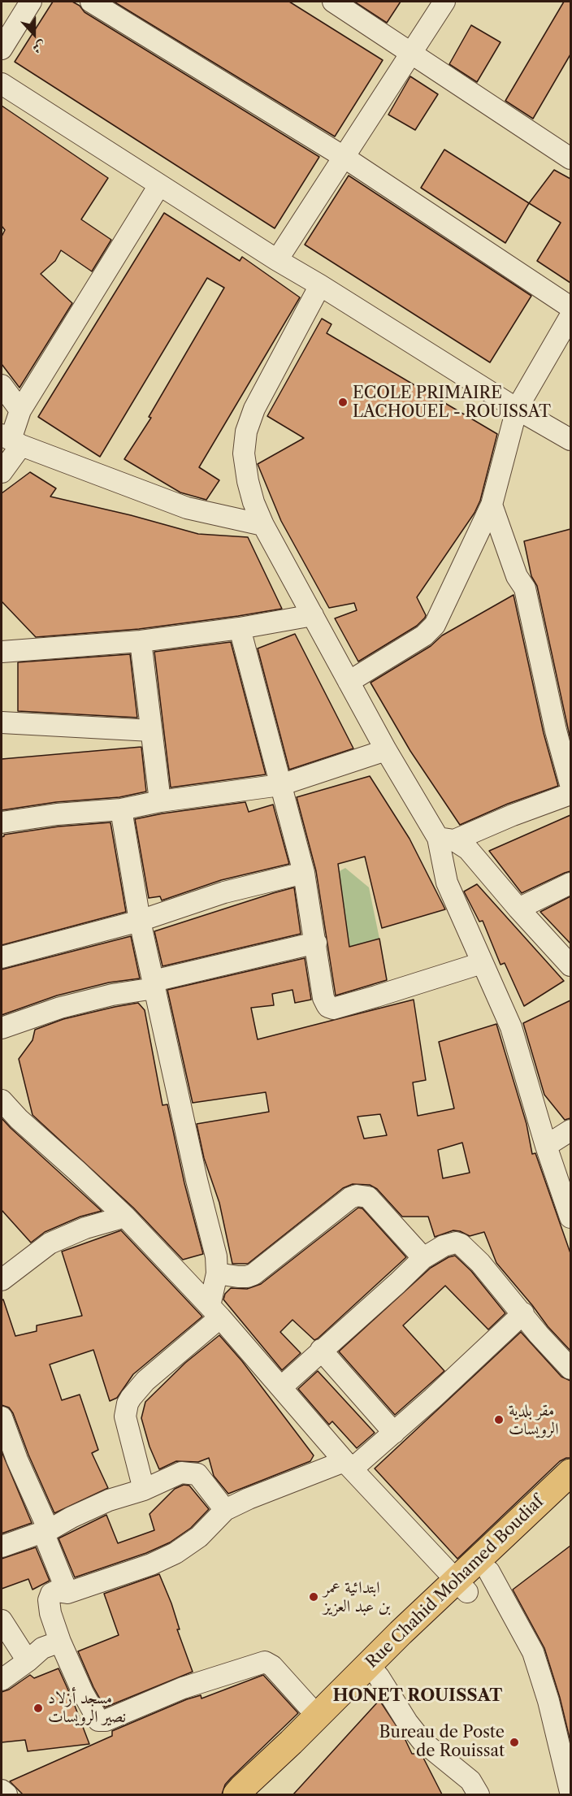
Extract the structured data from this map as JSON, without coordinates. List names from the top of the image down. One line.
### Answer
{"streets":{"main road":["Rue Chahid Mohamed Boudiaf"]},"districts":["HONET ROUISSAT"],"places":["ECOLE PRIMAIRE LACHOUEL - ROUISSAT","مقر بلدية الرويسات","ابتدائية عمر بن عبد العزيز","مسجد أزلاد نصير الرويسات","Bureau de Poste de Rouissat"],"north":"bottom"}
